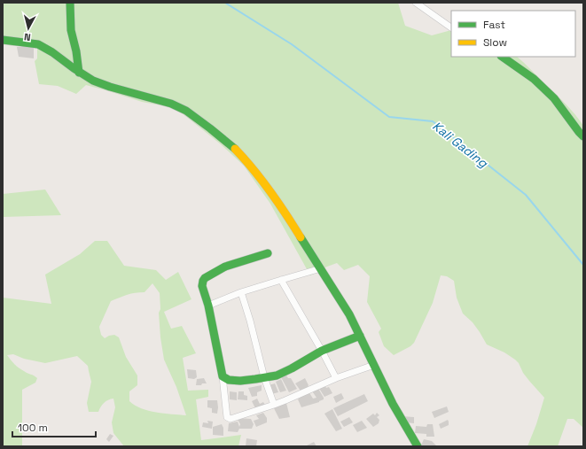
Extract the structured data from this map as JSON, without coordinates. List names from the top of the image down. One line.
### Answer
{"water":["Kali Gading"],"legend":["Fast","Slow"],"scale_bar":"100 m","north":"bottom"}
